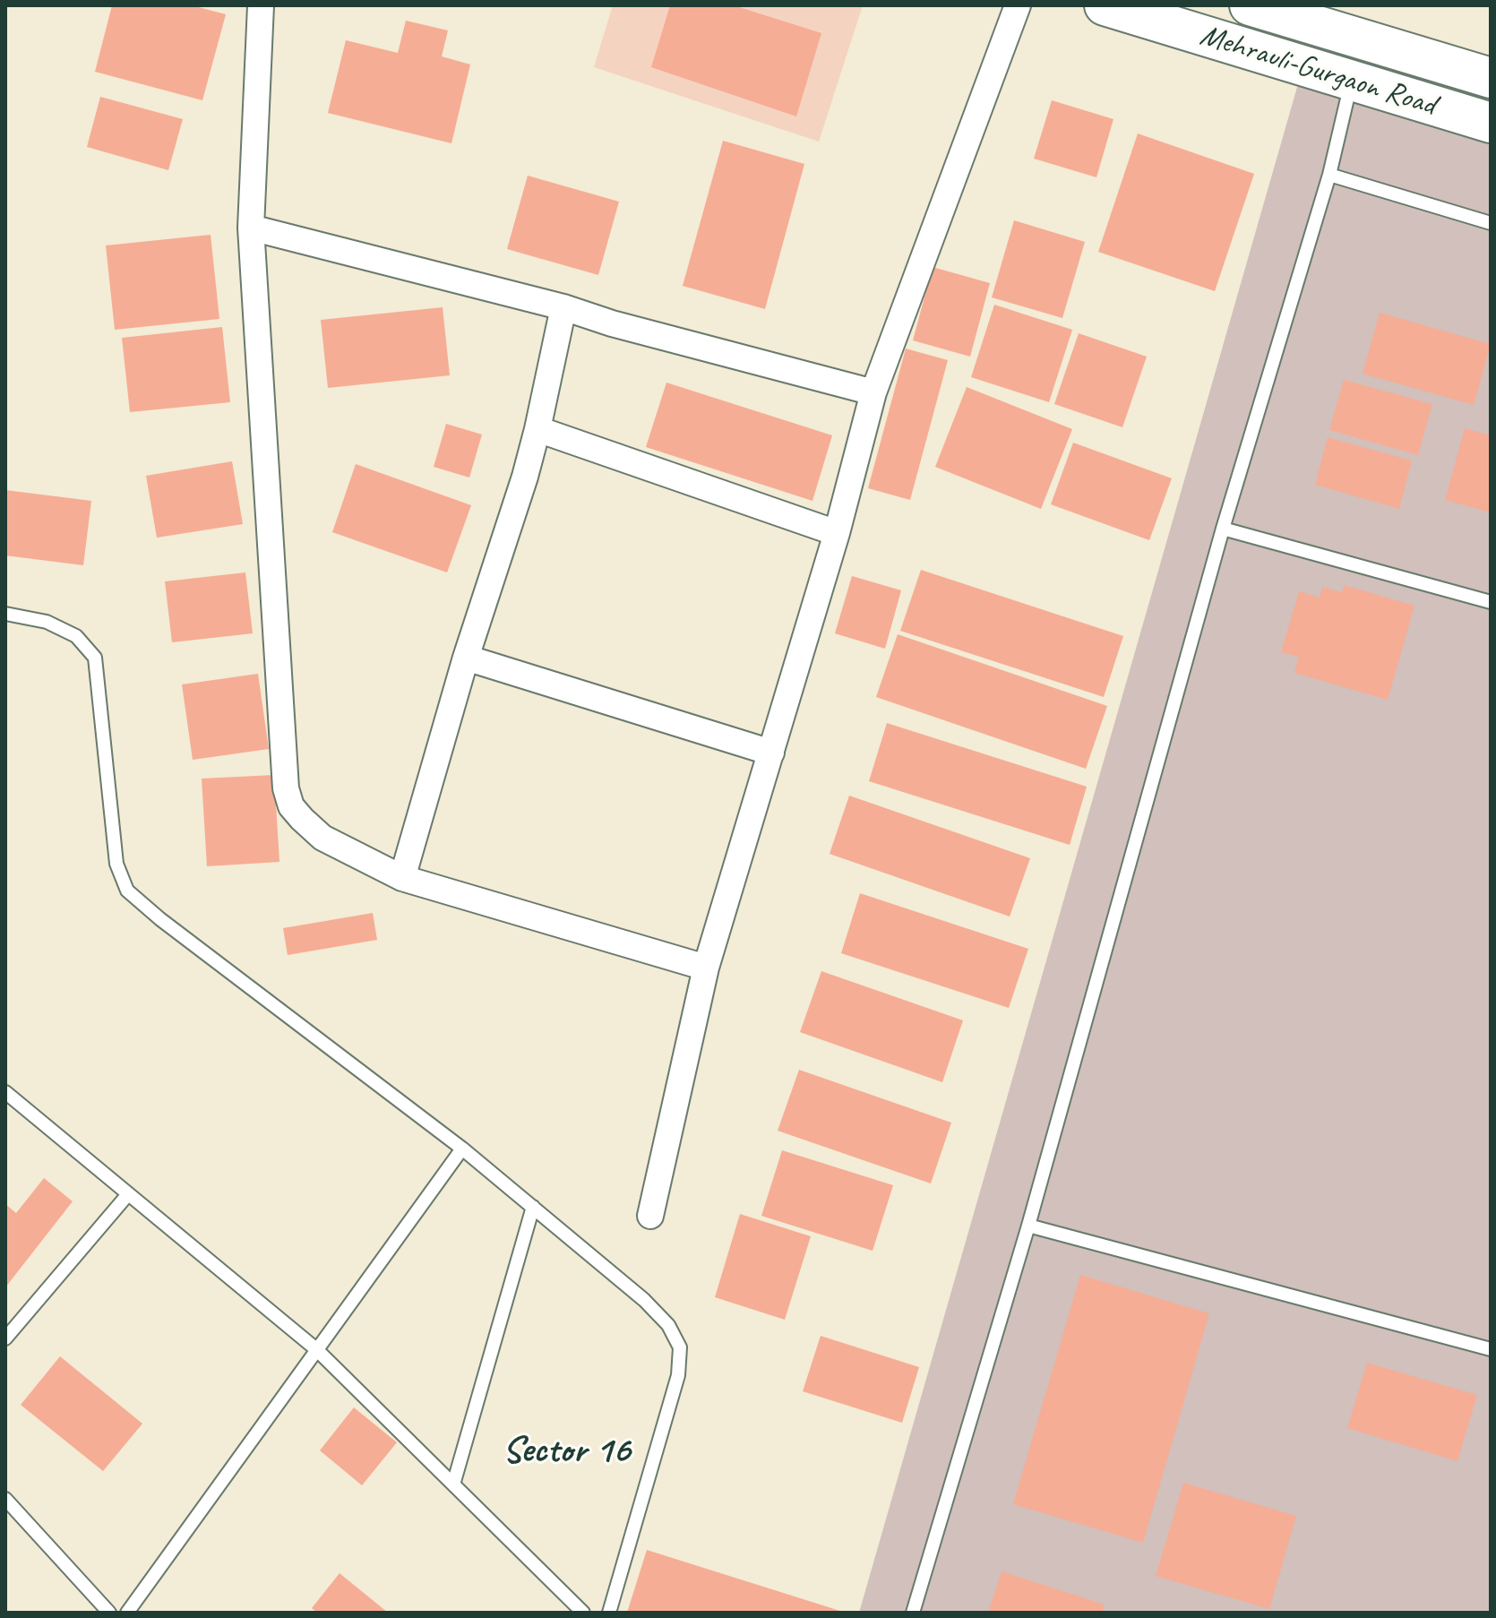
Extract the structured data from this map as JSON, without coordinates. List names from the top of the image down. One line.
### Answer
{"streets":{"main road":["Mehrauli-Gurgaon Road"]},"districts":["Sector 16"]}
